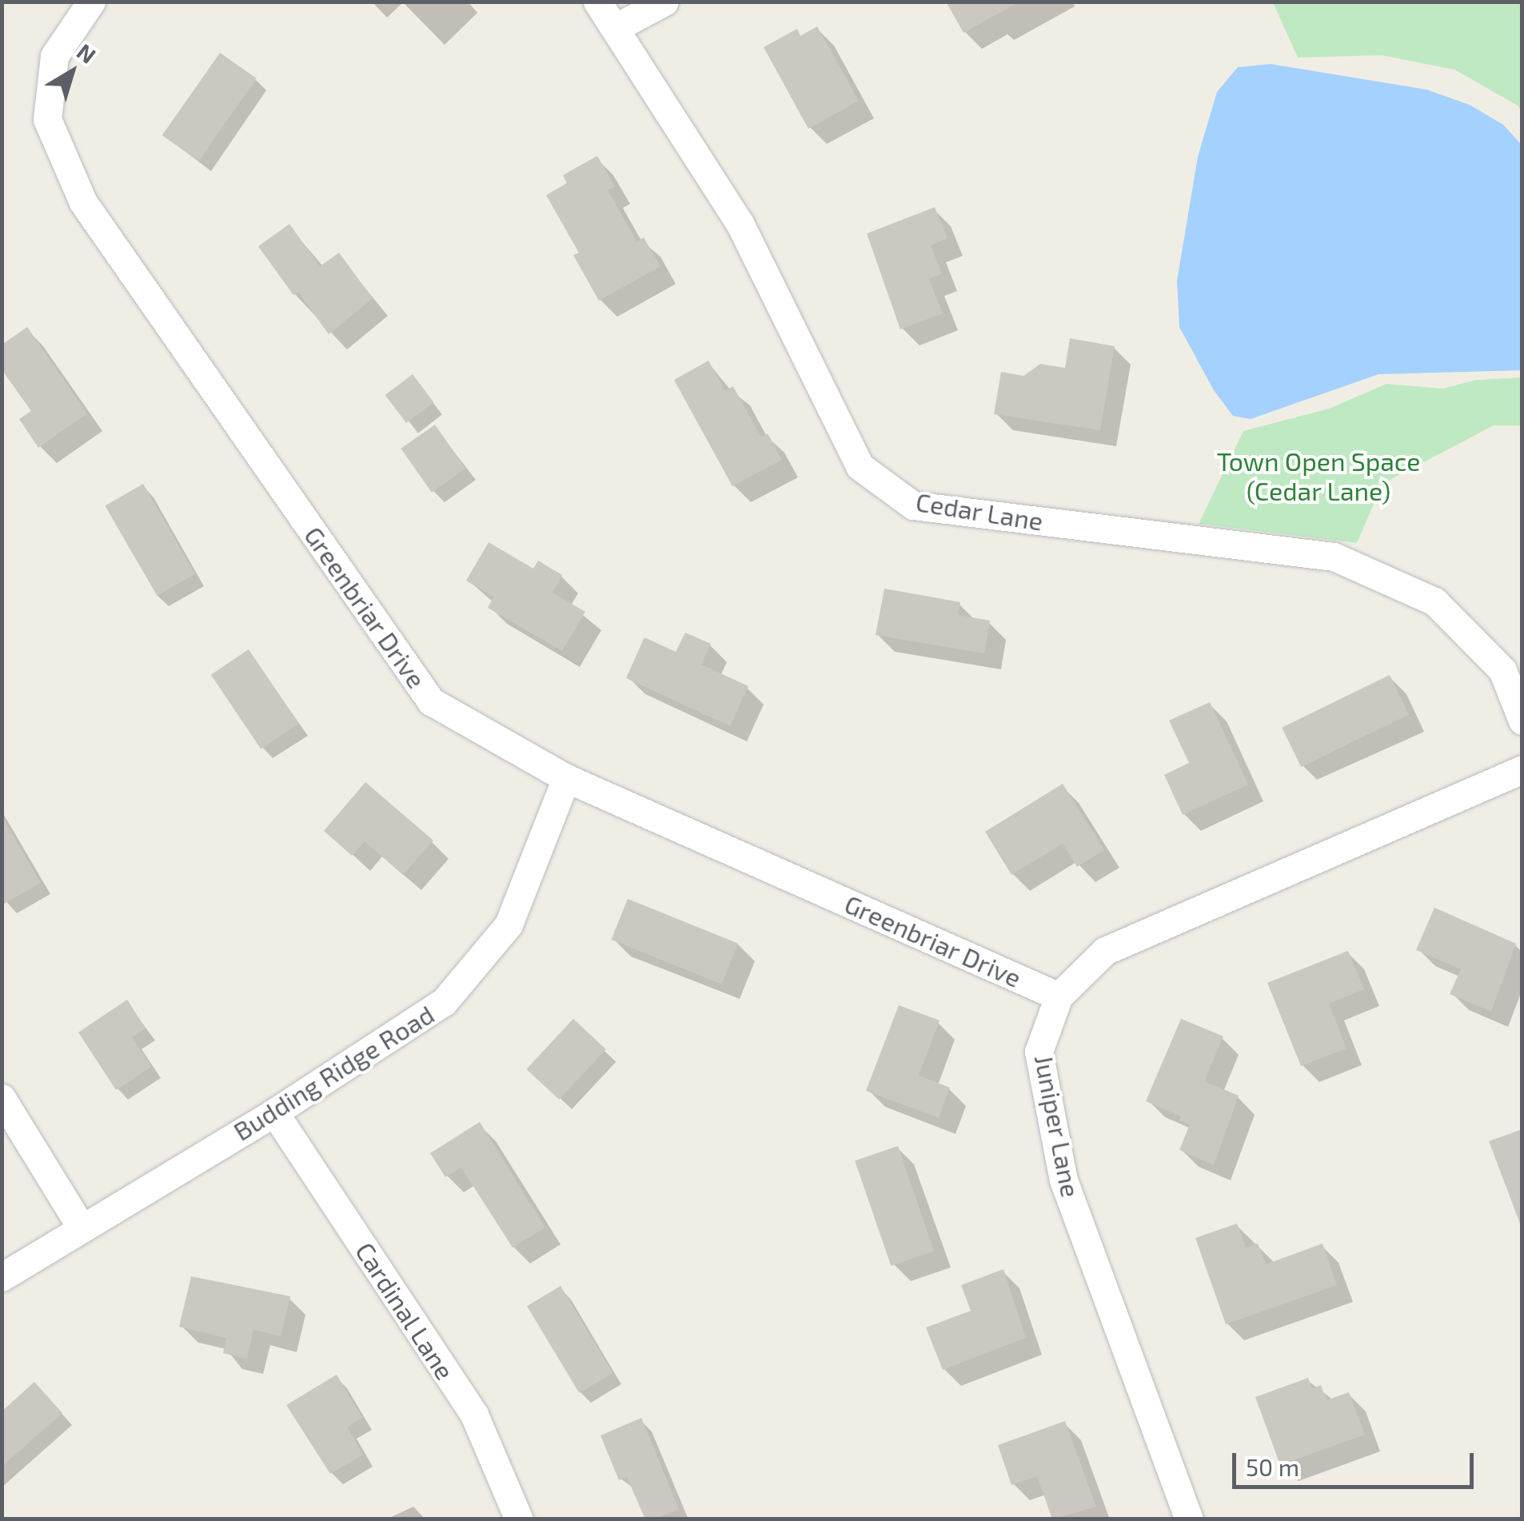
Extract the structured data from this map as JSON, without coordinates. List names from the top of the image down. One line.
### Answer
{"streets":{"street":["Cedar Lane","Greenbriar Drive","Budding Ridge Road","Juniper Lane","Cardinal Lane"]},"crossings":[["Greenbriar Drive","Budding Ridge Road"],["Greenbriar Drive","Juniper Lane"],["Budding Ridge Road","Cardinal Lane"]],"parks":["Town Open Space (Cedar Lane)"],"scale_bar":"50 m","north":"top right"}
